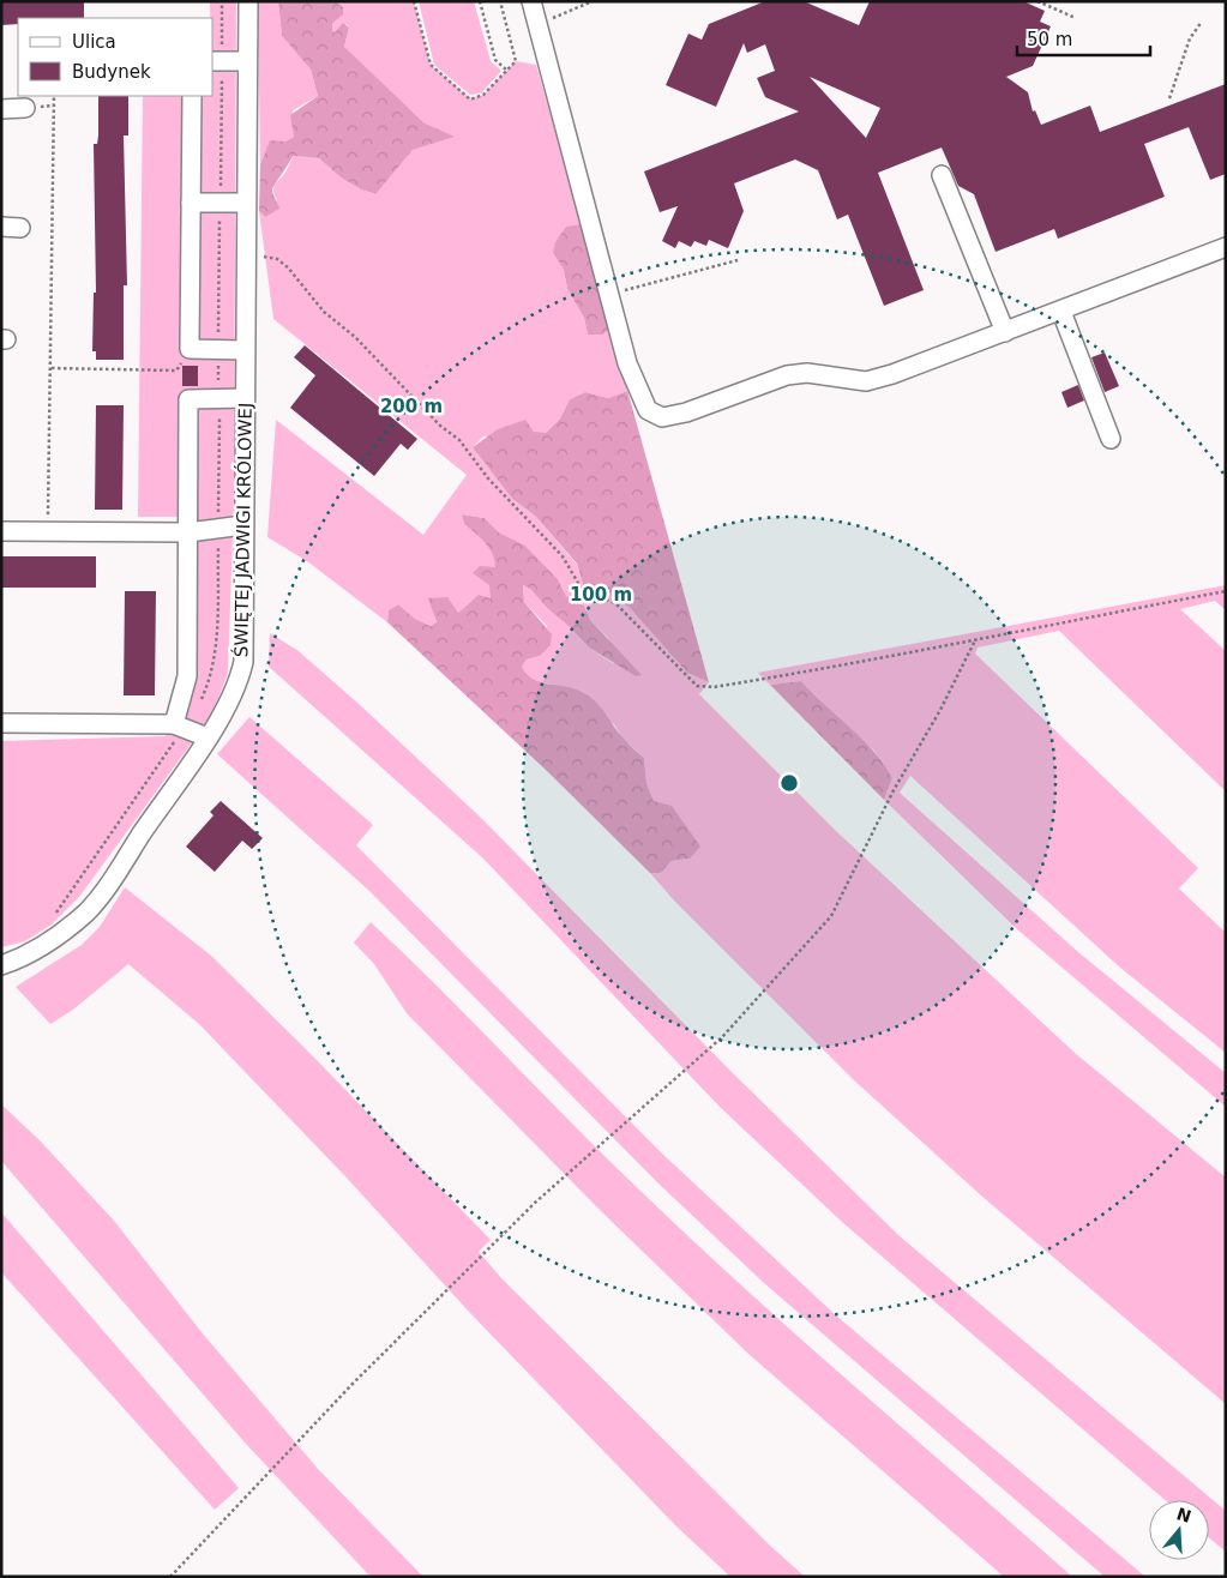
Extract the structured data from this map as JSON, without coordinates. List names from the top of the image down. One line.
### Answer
{"streets":{"street":["ŚWIĘTEJ JADWIGI KRÓLOWEJ"]},"legend":["Ulica","Budynek"],"scale_bar":"50 m","north":"top","rings":["200 m","100 m"]}
